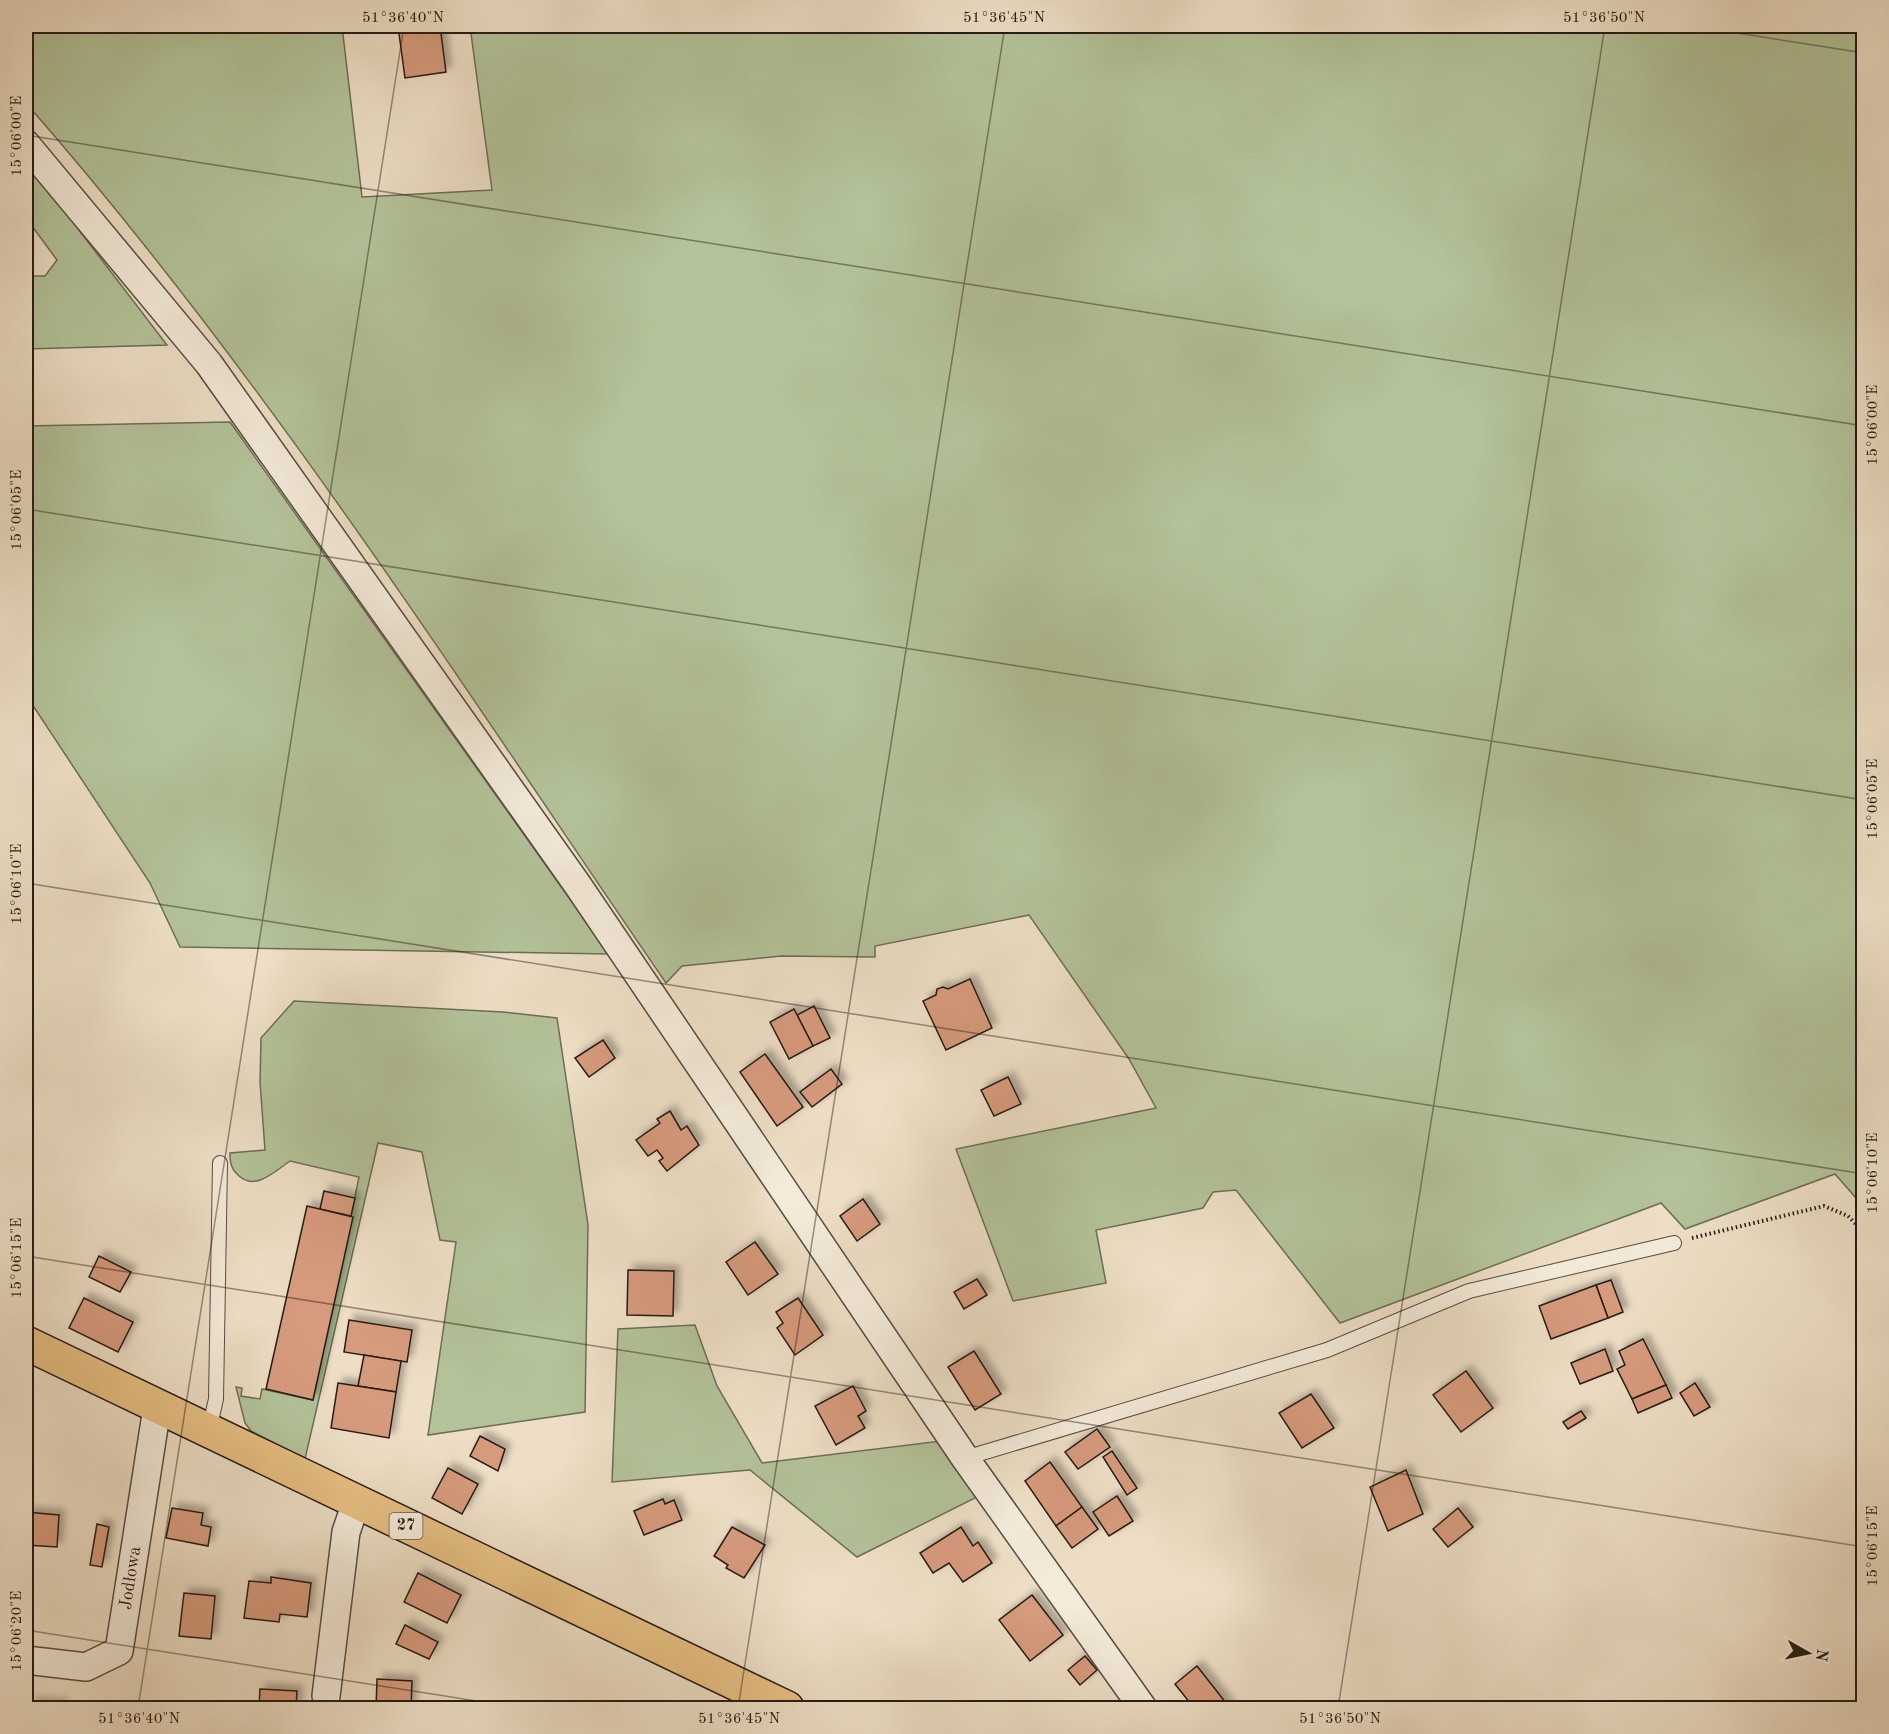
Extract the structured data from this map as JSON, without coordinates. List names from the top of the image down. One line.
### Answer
{"streets":{"main road":["27"],"street":["Jodłowa"]},"crossings":[["27","Jodłowa"]],"north":"right","coordinates":["51°36'40\"N","51°36'45\"N","51°36'50\"N","15°06'00\"E","15°06'05\"E","15°06'10\"E","15°06'15\"E","15°06'20\"E"]}
